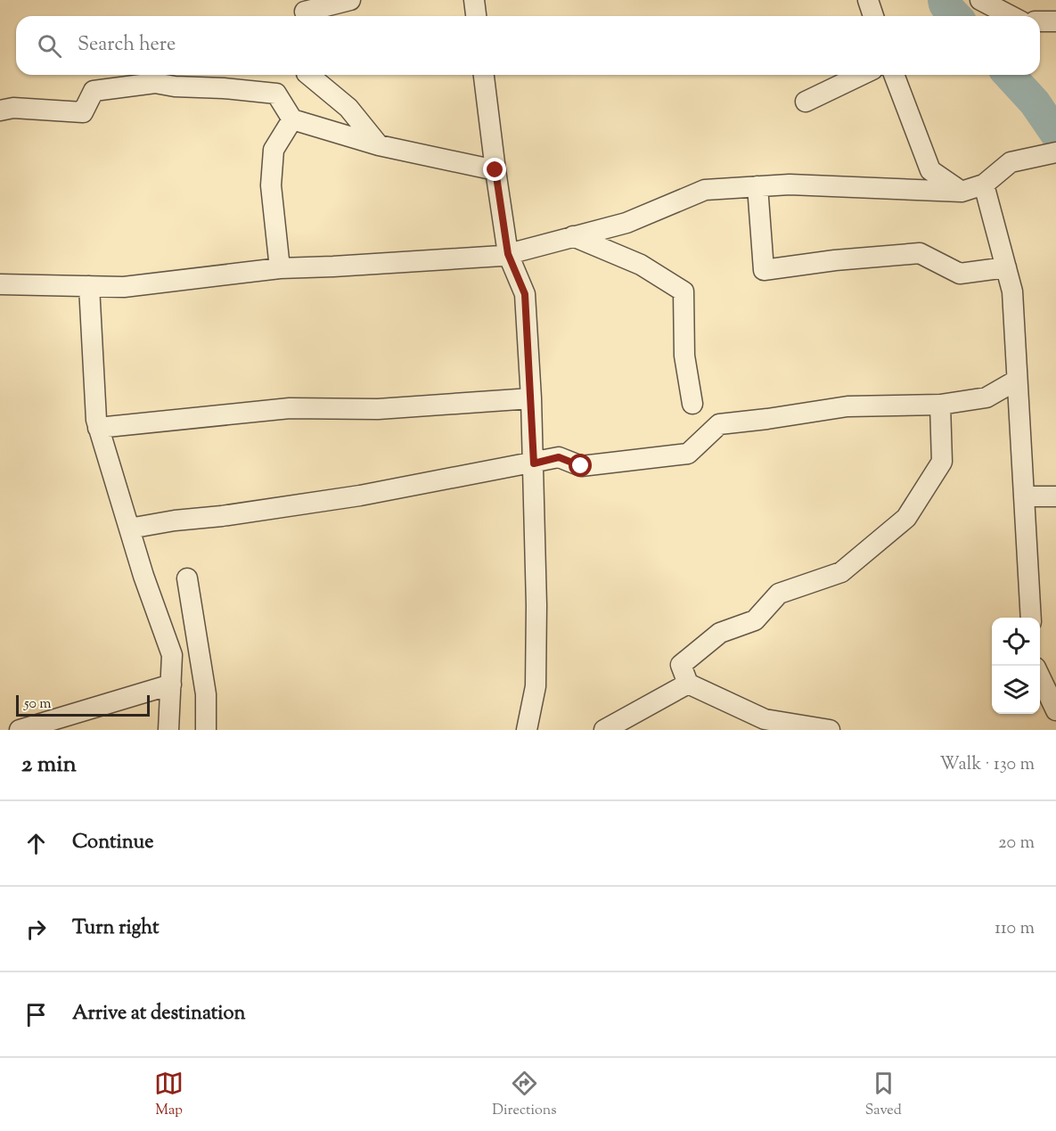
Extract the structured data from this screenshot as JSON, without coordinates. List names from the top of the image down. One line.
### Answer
{"scale_bar":"50 m","page":{"search":"Search here","scale":"50 m","heading":["2 min","Walk · 130 m"],"list":[["Continue","20 m"],["Turn right","110 m"],"Arrive at destination"],"nav":["Map","Directions","Saved"]}}
